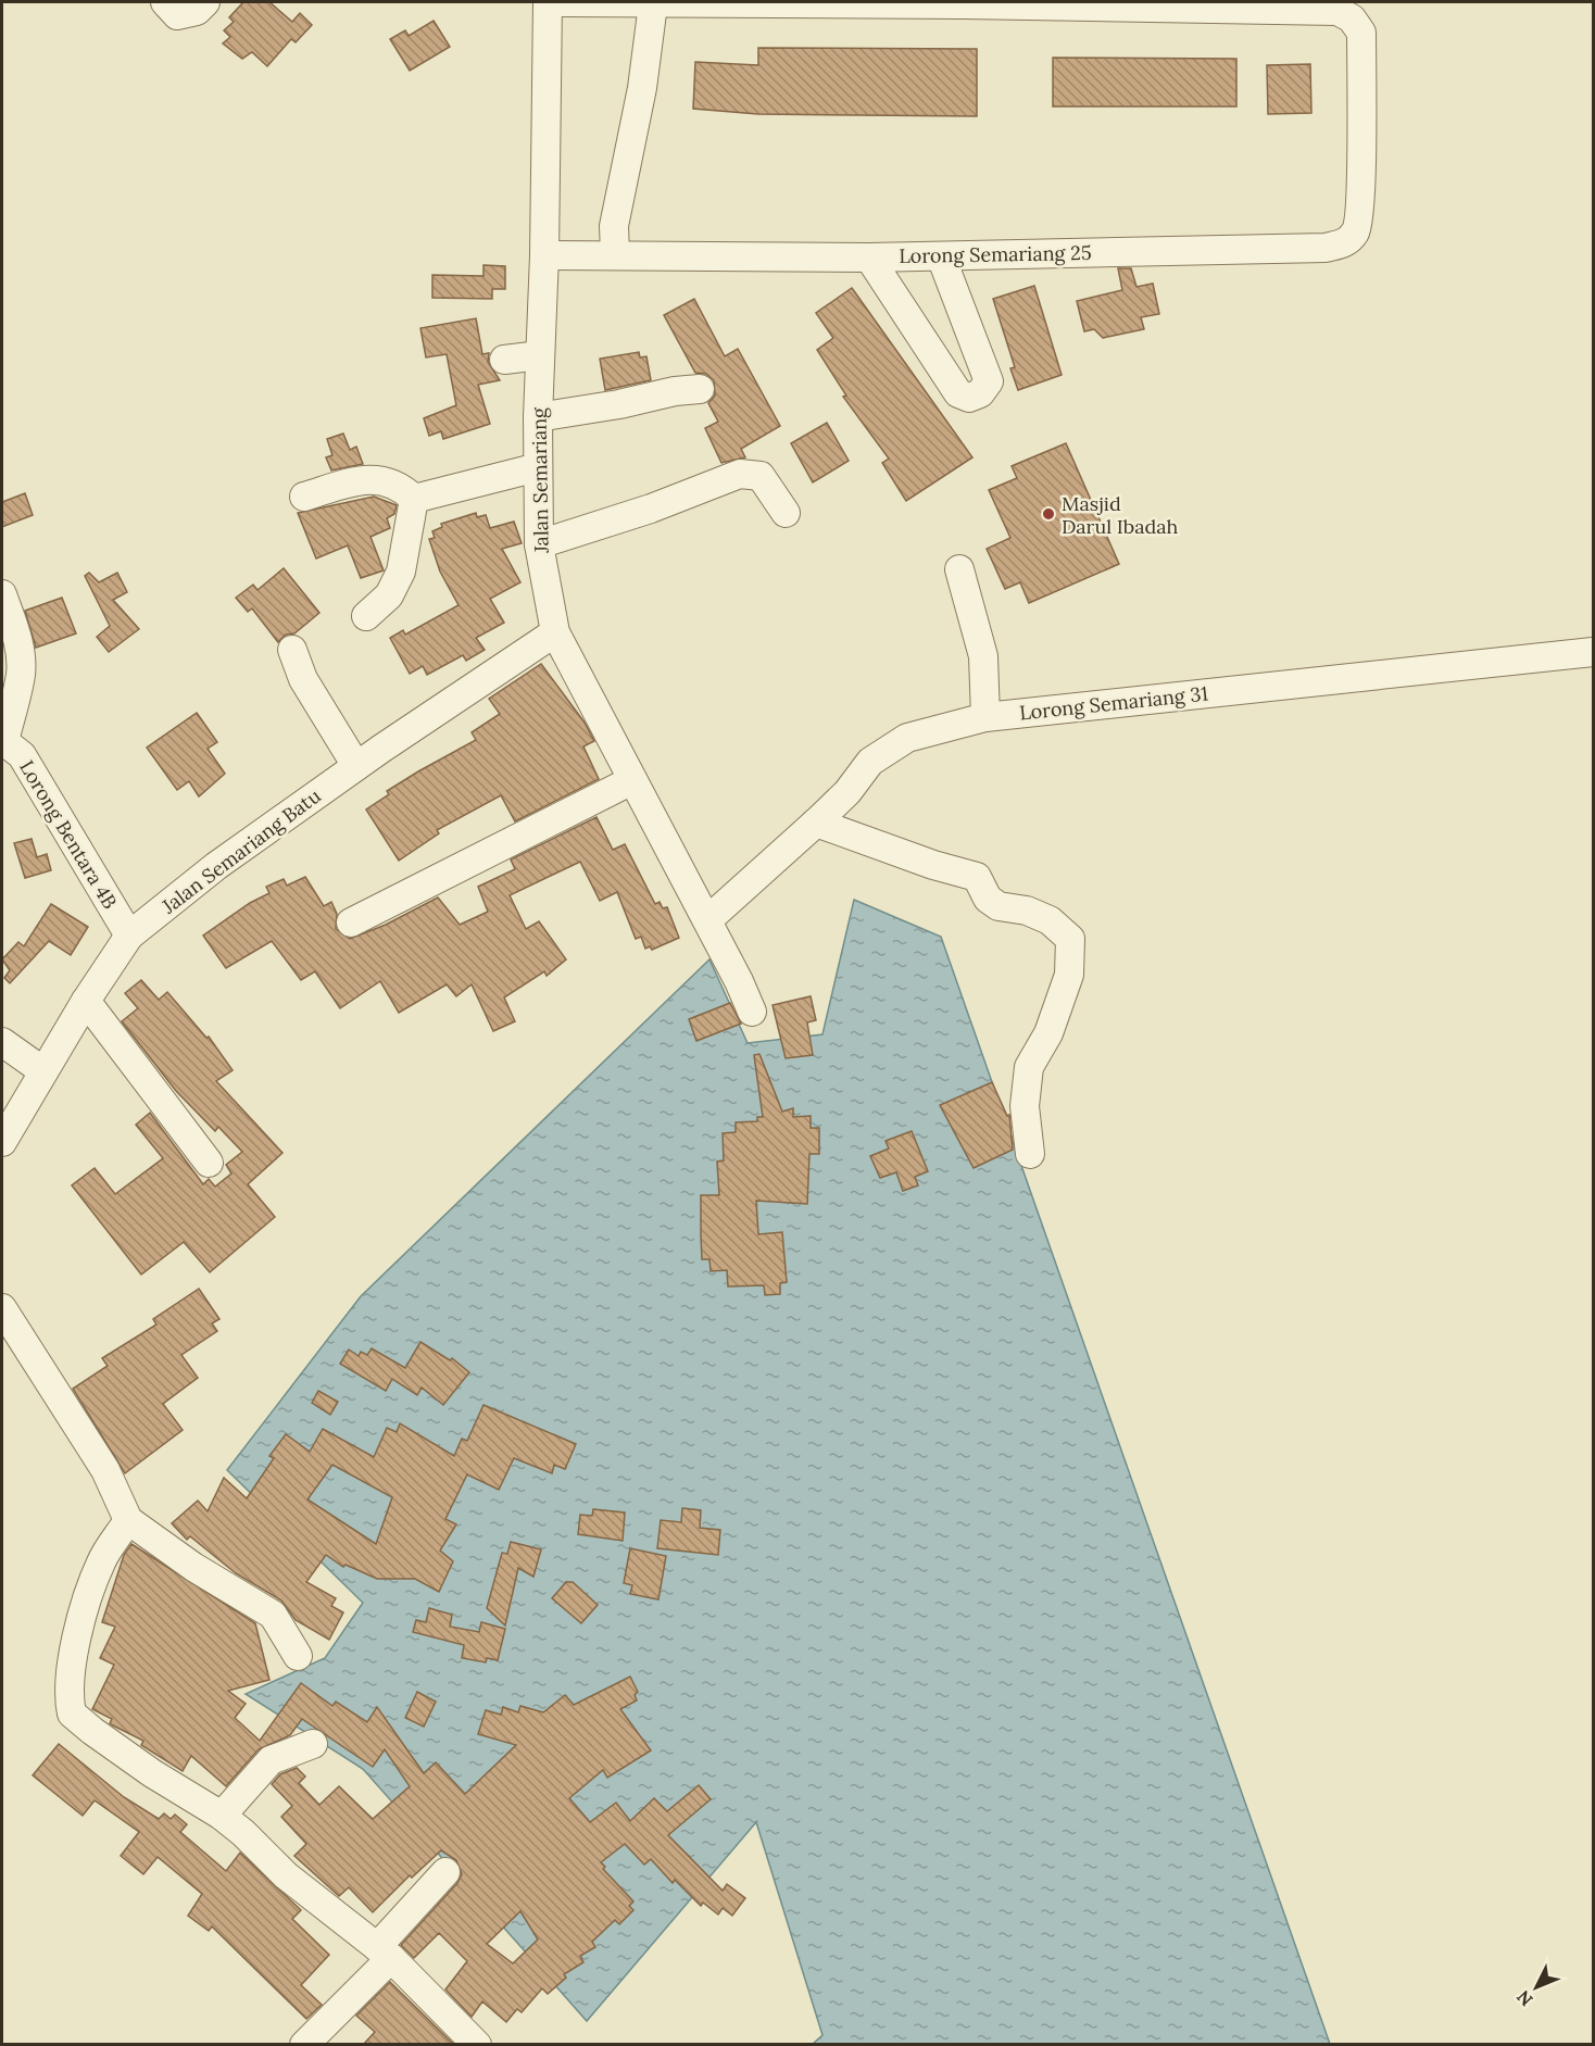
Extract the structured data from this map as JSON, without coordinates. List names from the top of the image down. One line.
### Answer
{"streets":{"street":["Lorong Semariang 25","Jalan Semariang","Lorong Semariang 31","Lorong Bentara 4B","Jalan Semariang Batu"]},"crossings":[["Lorong Semariang 25","Jalan Semariang"],["Jalan Semariang","Lorong Semariang 31"],["Jalan Semariang","Jalan Semariang Batu"],["Lorong Bentara 4B","Jalan Semariang Batu"]],"places":["Masjid Darul Ibadah"],"north":"bottom left"}
